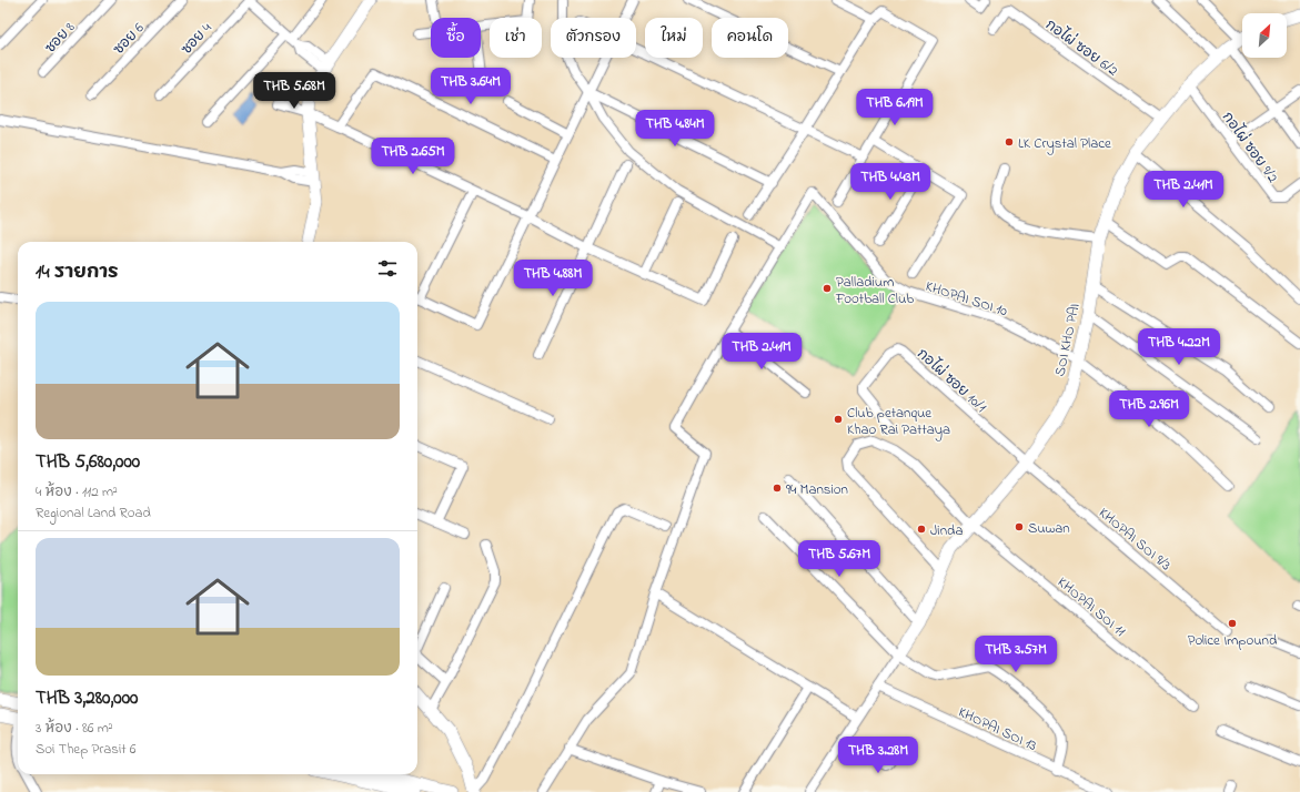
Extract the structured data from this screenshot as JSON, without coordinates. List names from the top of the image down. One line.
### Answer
{"streets":{"street":["ซอย 8","ซอย 6","ซอย 4","กอไผ่ ซอย 6/2","กอไผ่ ซอย 9/2","KHOPAI SOI 10","SOI KHO PAI","กอไผ่ ซอย 10/1","KHOPAI SOI 9/3","KHOPAI SOI 11","KHOPAI SOI 13"]},"crossings":[["กอไผ่ ซอย 6/2","SOI KHO PAI"],["กอไผ่ ซอย 9/2","SOI KHO PAI"],["KHOPAI SOI 10","SOI KHO PAI"],["SOI KHO PAI","กอไผ่ ซอย 10/1"],["SOI KHO PAI","KHOPAI SOI 9/3"],["SOI KHO PAI","KHOPAI SOI 11"],["กอไผ่ ซอย 10/1","KHOPAI SOI 9/3"]],"places":["LK Crystal Place","Palladium Football Club","Club petanque Khao Rai Pattaya","94 Mansion","Suwan","Jinda","Police Impound"],"north":"top right","page":{"chip":["ซื้อ","เช่า","ตัวกรอง","ใหม่","คอนโด"],"price":["THB 3.64M","THB 5.68M","THB 6.19M","THB 4.84M","THB 2.65M","THB 4.43M","THB 2.41M","THB 4.88M","THB 4.22M","THB 2.41M","THB 2.96M","THB 5.67M","THB 3.57M","THB 3.28M"],"heading":"14 รายการ","list":[{"name":"THB 5,680,000","note":"4 ห้อง · 112 m² · Regional Land Road"},{"name":"THB 3,280,000","note":"3 ห้อง · 86 m² · Soi Thep Prasit 6"}]}}
